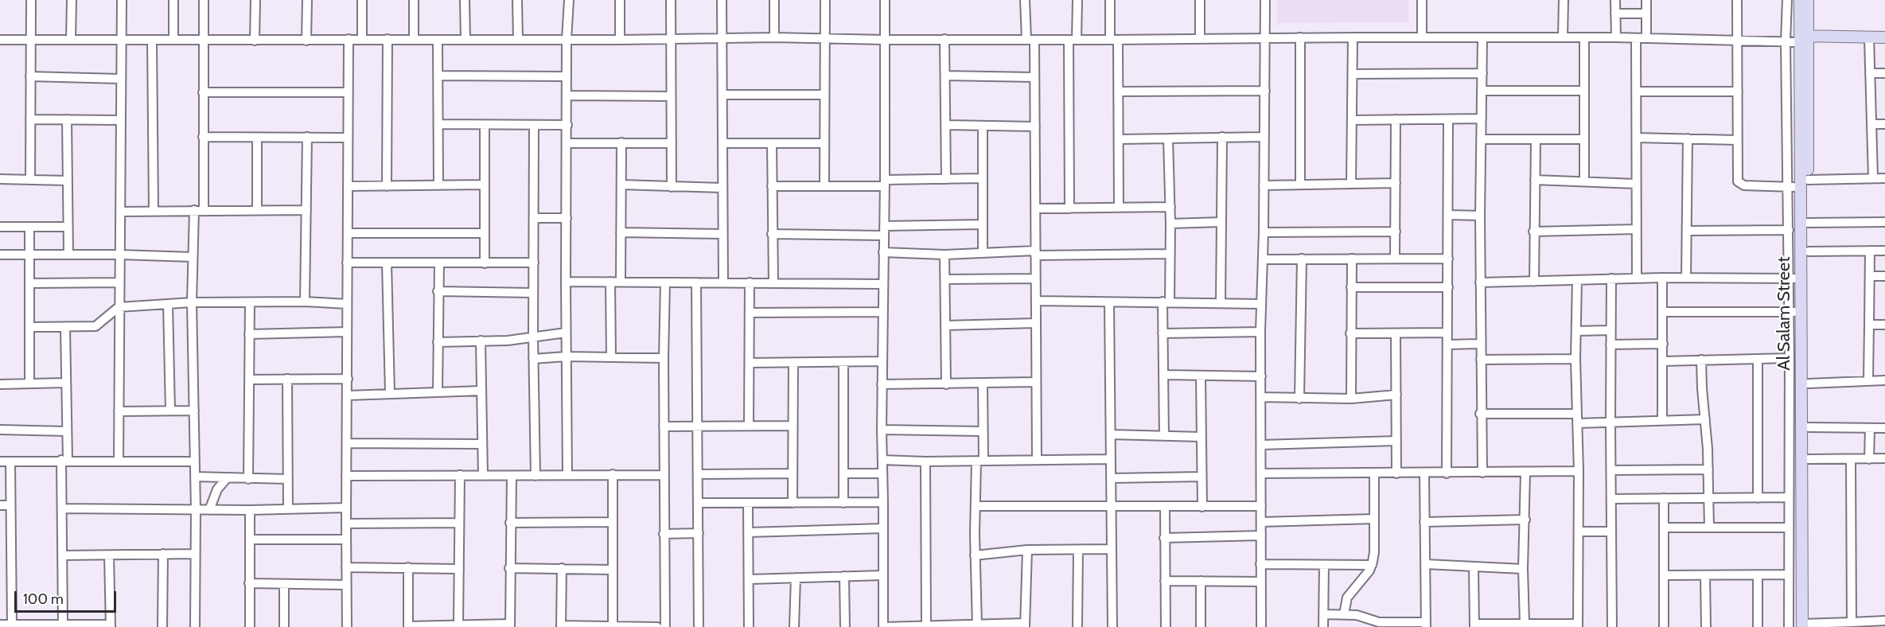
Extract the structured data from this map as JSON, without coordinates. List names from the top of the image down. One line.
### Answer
{"streets":{"main road":["Al Salam Street"]},"scale_bar":"100 m"}
